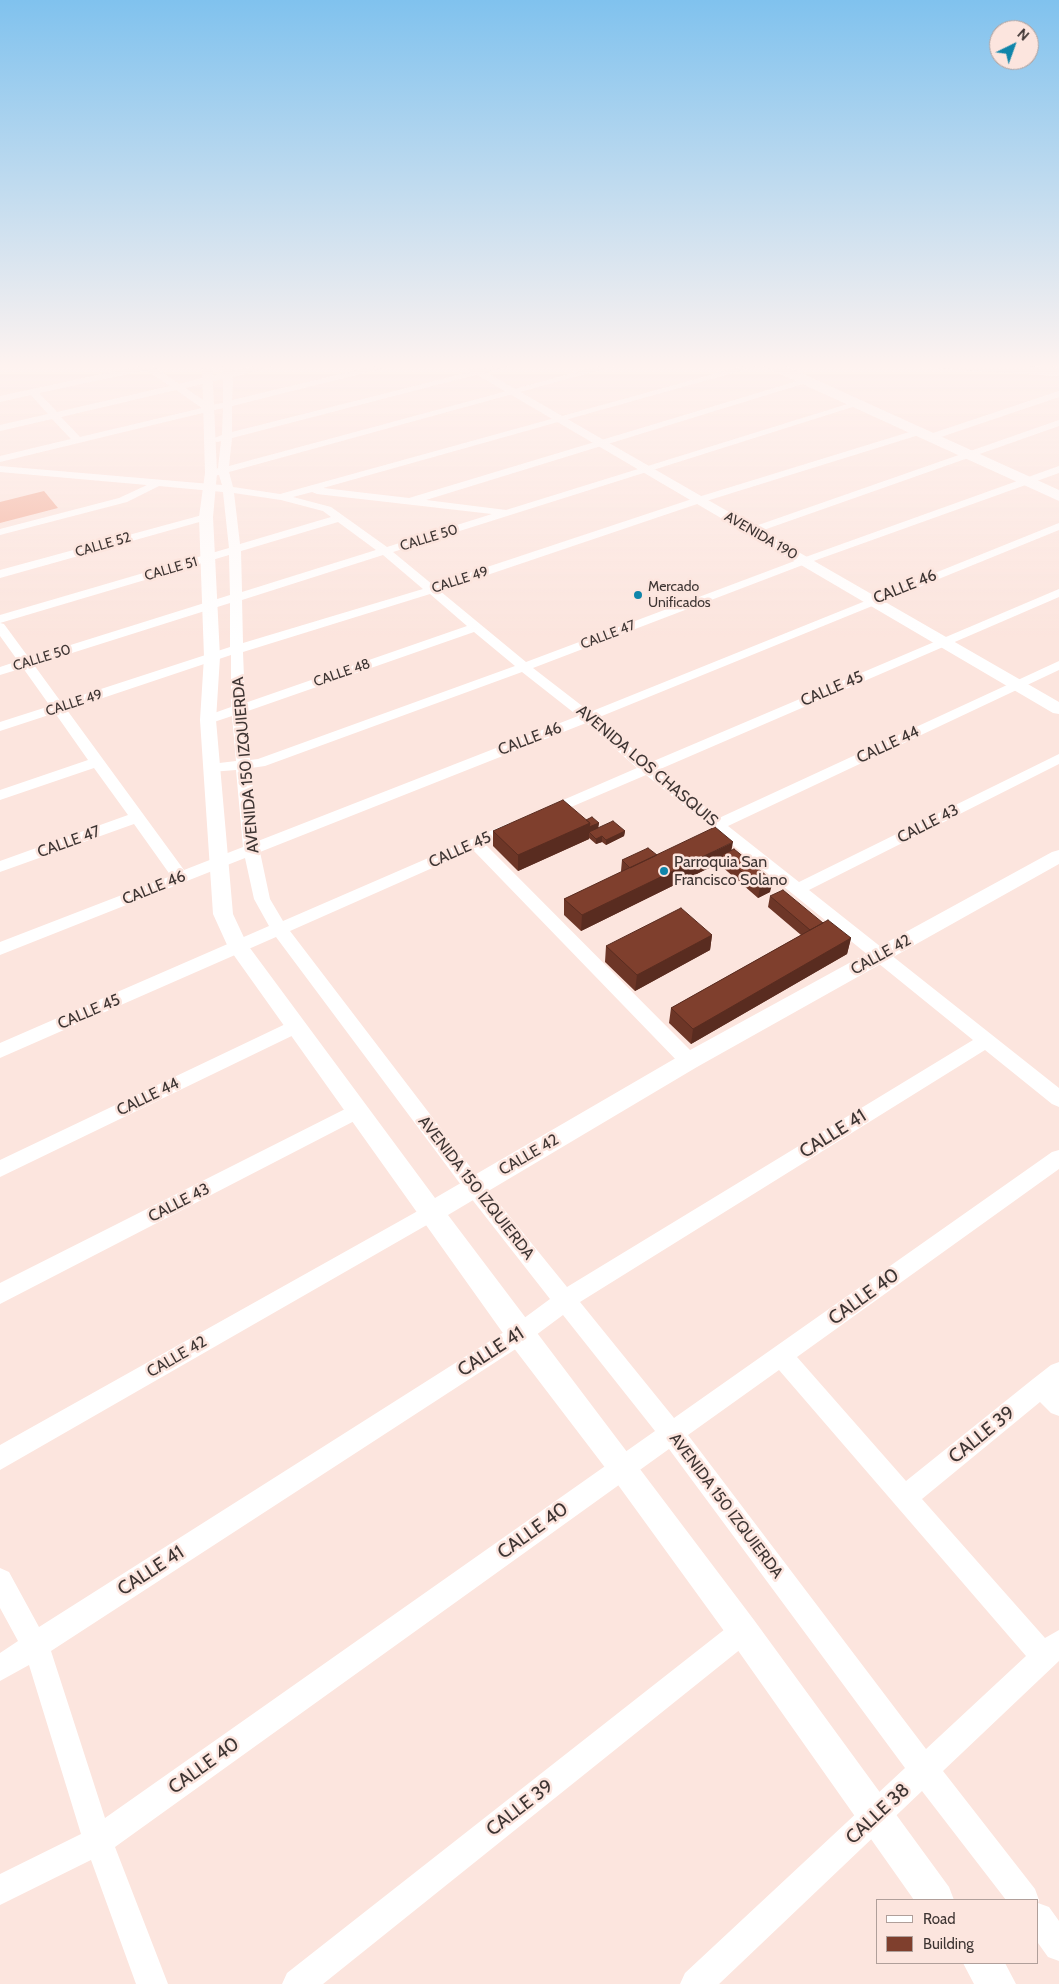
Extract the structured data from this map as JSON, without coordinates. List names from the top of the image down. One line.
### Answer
{"streets":{"street":["AVENIDA 190","CALLE 50","CALLE 52","CALLE 51","CALLE 49","CALLE 46","CALLE 47","CALLE 48","CALLE 45","CALLE 44","AVENIDA 150 IZQUIERDA","AVENIDA LOS CHASQUIS","CALLE 43","CALLE 42","CALLE 41","CALLE 40","CALLE 39","CALLE 38"]},"crossings":[["AVENIDA 190","CALLE 50"],["AVENIDA 190","CALLE 49"],["AVENIDA 190","CALLE 46"],["AVENIDA 190","CALLE 47"],["AVENIDA 190","CALLE 45"],["AVENIDA 190","CALLE 44"],["CALLE 50","AVENIDA 150 IZQUIERDA"],["CALLE 50","AVENIDA LOS CHASQUIS"],["CALLE 52","AVENIDA 150 IZQUIERDA"],["CALLE 51","AVENIDA 150 IZQUIERDA"],["CALLE 51","AVENIDA LOS CHASQUIS"],["CALLE 49","AVENIDA 150 IZQUIERDA"],["CALLE 49","AVENIDA LOS CHASQUIS"],["CALLE 46","AVENIDA 150 IZQUIERDA"],["CALLE 46","AVENIDA LOS CHASQUIS"],["CALLE 47","AVENIDA 150 IZQUIERDA"],["CALLE 47","AVENIDA LOS CHASQUIS"],["CALLE 48","AVENIDA 150 IZQUIERDA"],["CALLE 48","AVENIDA LOS CHASQUIS"],["CALLE 45","AVENIDA 150 IZQUIERDA"],["CALLE 45","AVENIDA LOS CHASQUIS"],["CALLE 44","AVENIDA 150 IZQUIERDA"],["CALLE 44","AVENIDA LOS CHASQUIS"],["AVENIDA 150 IZQUIERDA","AVENIDA LOS CHASQUIS"],["AVENIDA 150 IZQUIERDA","CALLE 43"],["AVENIDA 150 IZQUIERDA","CALLE 42"],["AVENIDA 150 IZQUIERDA","CALLE 41"],["AVENIDA 150 IZQUIERDA","CALLE 40"],["AVENIDA 150 IZQUIERDA","CALLE 39"],["AVENIDA 150 IZQUIERDA","CALLE 38"],["AVENIDA LOS CHASQUIS","CALLE 43"],["AVENIDA LOS CHASQUIS","CALLE 42"],["AVENIDA LOS CHASQUIS","CALLE 41"]],"places":["Mercado Unificados","Parroquia San Francisco Solano"],"legend":["Road","Building"],"north":"top right"}
